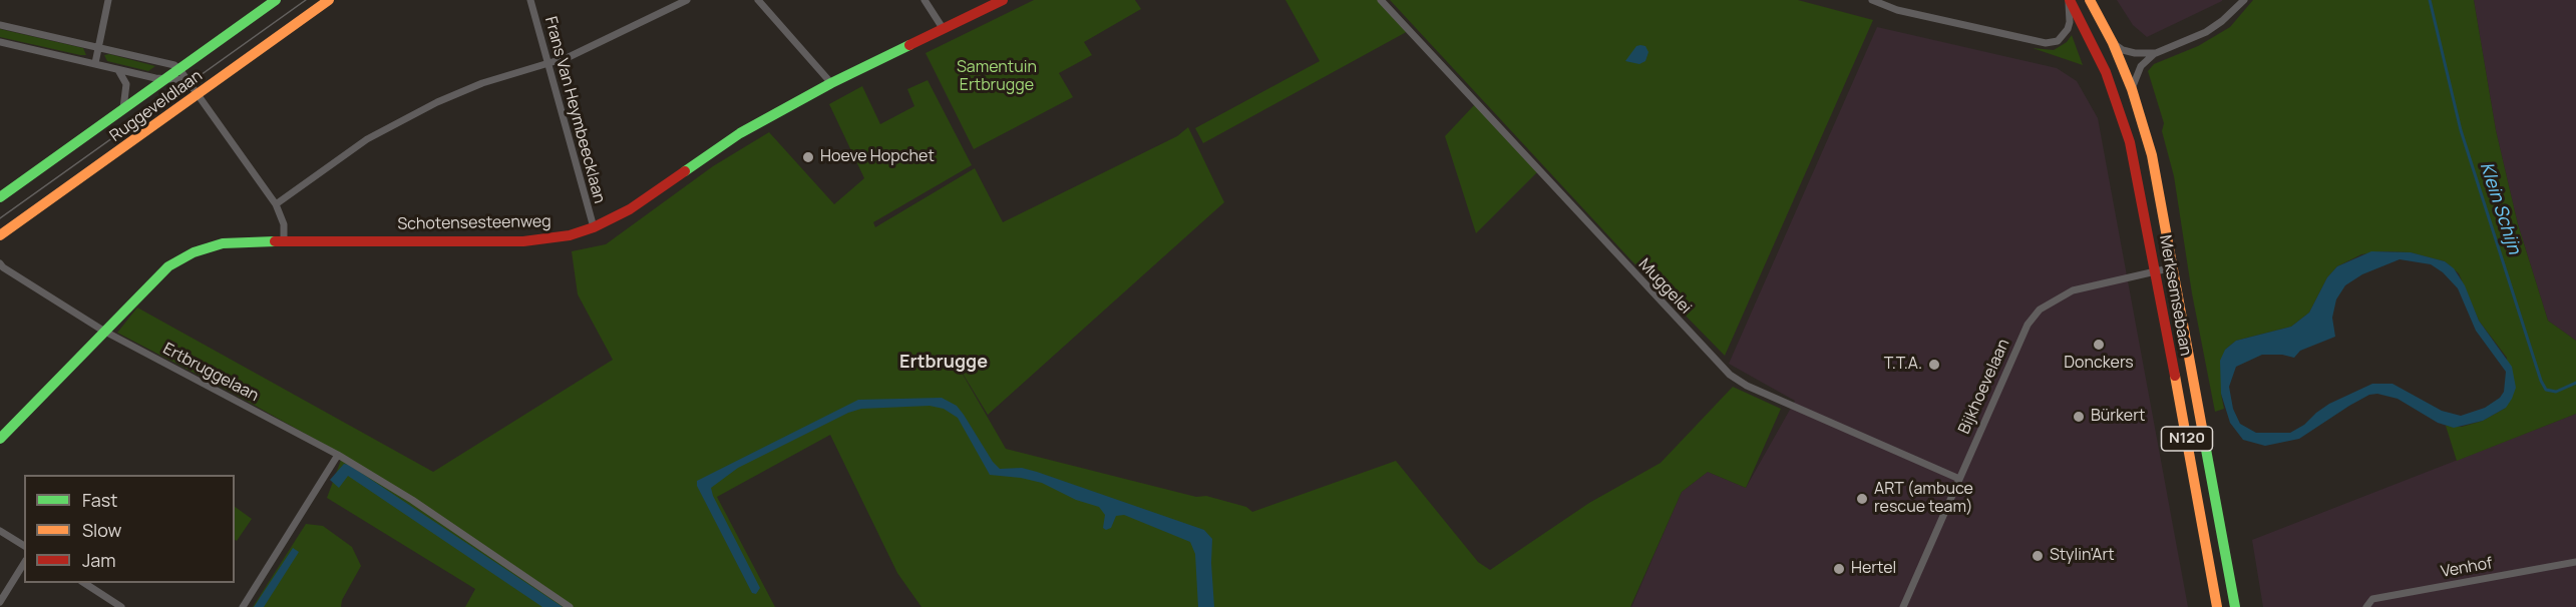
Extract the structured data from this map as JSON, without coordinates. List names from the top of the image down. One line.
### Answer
{"streets":{"street":["Ruggeveldlaan","Frans Van Heymbeecklaan","Schotensesteenweg","Muggelei","Merksemsebaan","Ertbruggelaan","Bijkhoevelaan","N120","Venhof"]},"crossings":[["Frans Van Heymbeecklaan","Schotensesteenweg"],["Schotensesteenweg","Ertbruggelaan"],["Muggelei","Bijkhoevelaan"],["Merksemsebaan","Bijkhoevelaan"]],"districts":["Ertbrugge"],"water":["Klein Schijn"],"parks":["Samentuin Ertbrugge"],"places":["Hoeve Hopchet","Donckers","T.T.A.","Bürkert","ART (ambuce rescue team)","Stylin'Art","Hertel"],"legend":["Fast","Slow","Jam"]}
